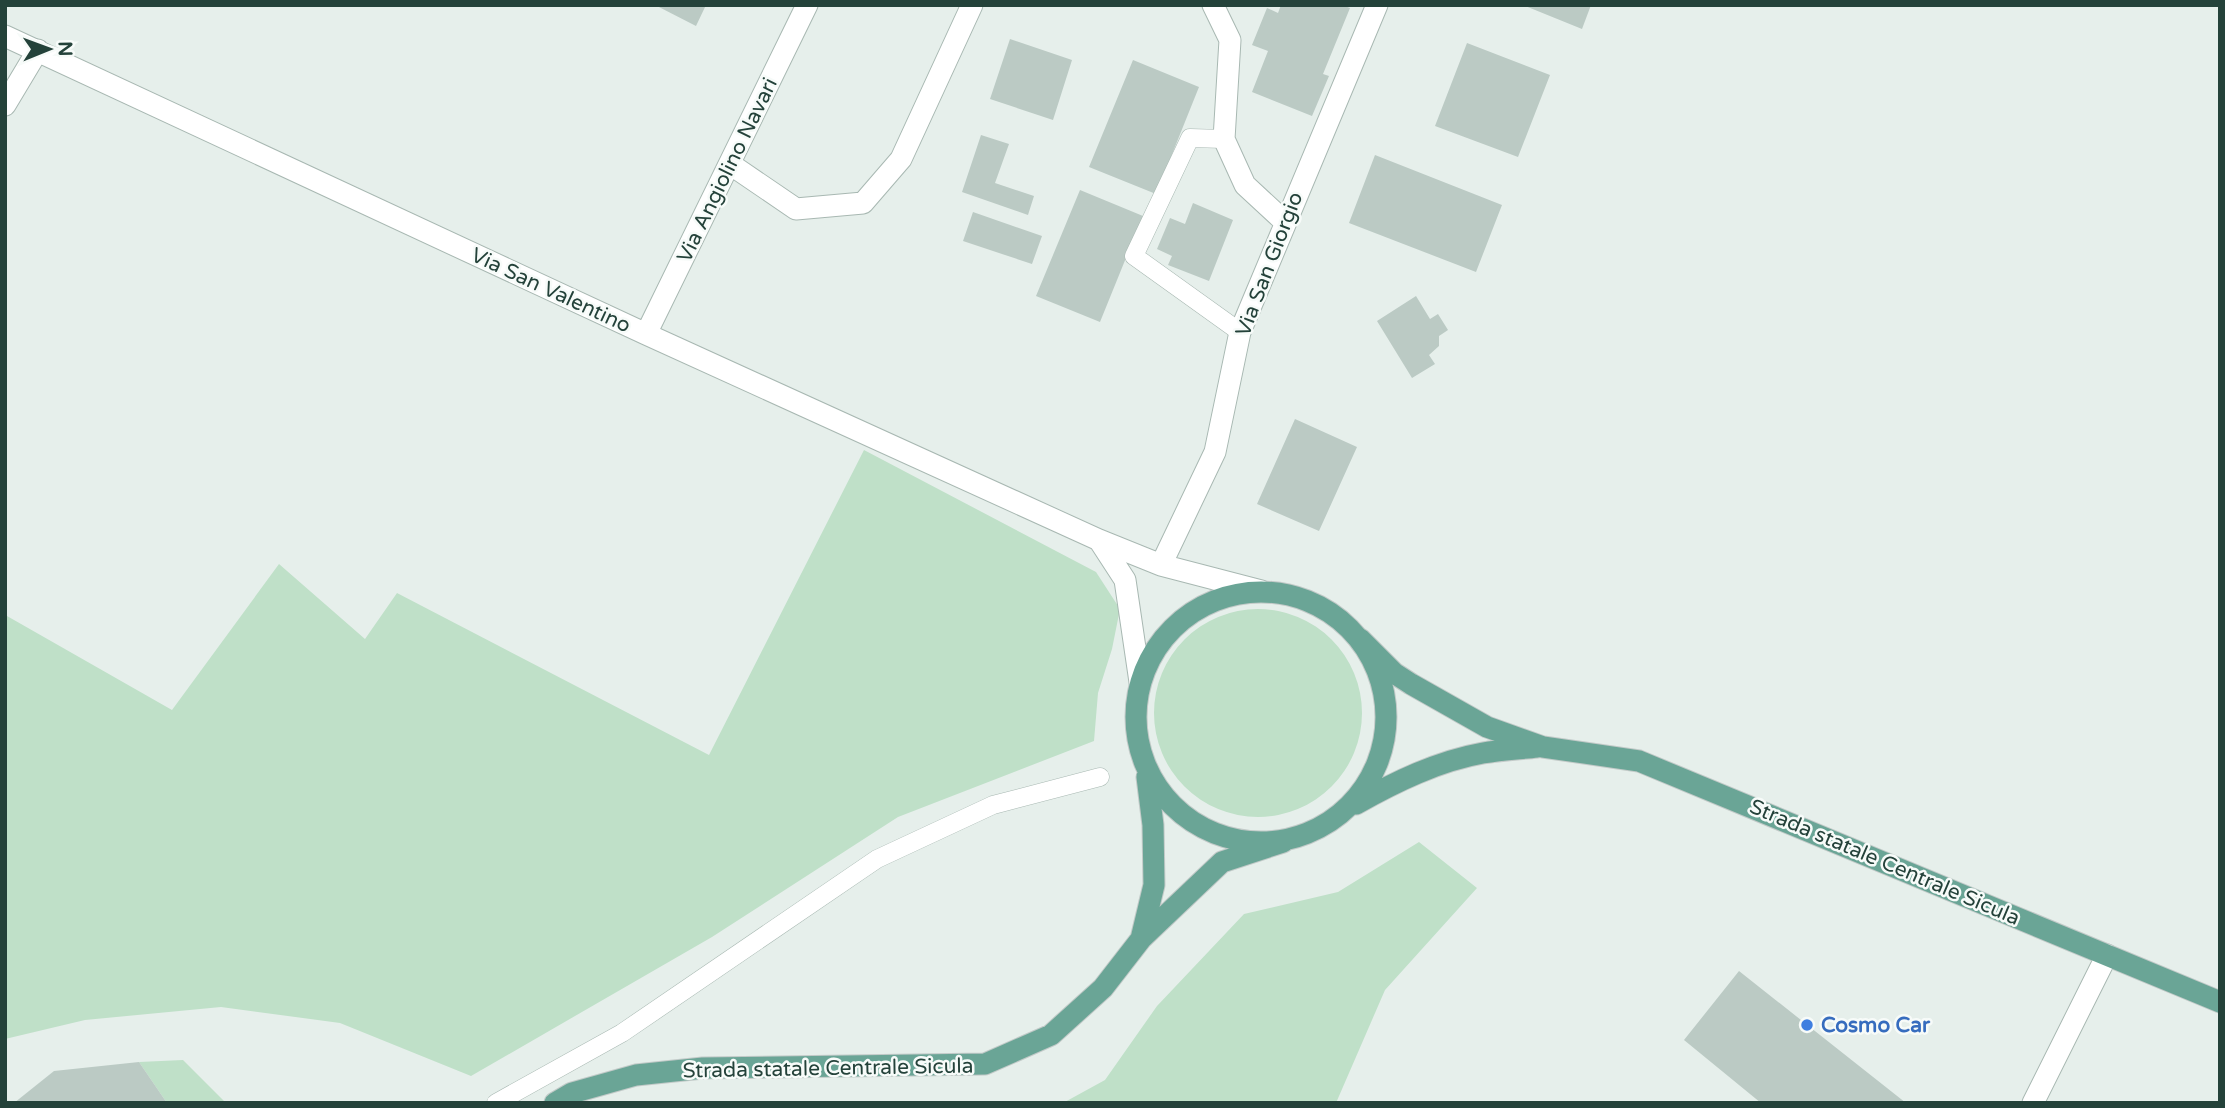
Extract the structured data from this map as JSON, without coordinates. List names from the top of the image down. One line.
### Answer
{"streets":{"main road":["Strada statale Centrale Sicula"],"street":["Via Angiolino Navari","Via San Giorgio","Via San Valentino"]},"crossings":[["Via Angiolino Navari","Via San Valentino"],["Via San Giorgio","Via San Valentino"],["Via San Valentino","Strada statale Centrale Sicula"]],"places":["Cosmo Car"],"north":"right"}
